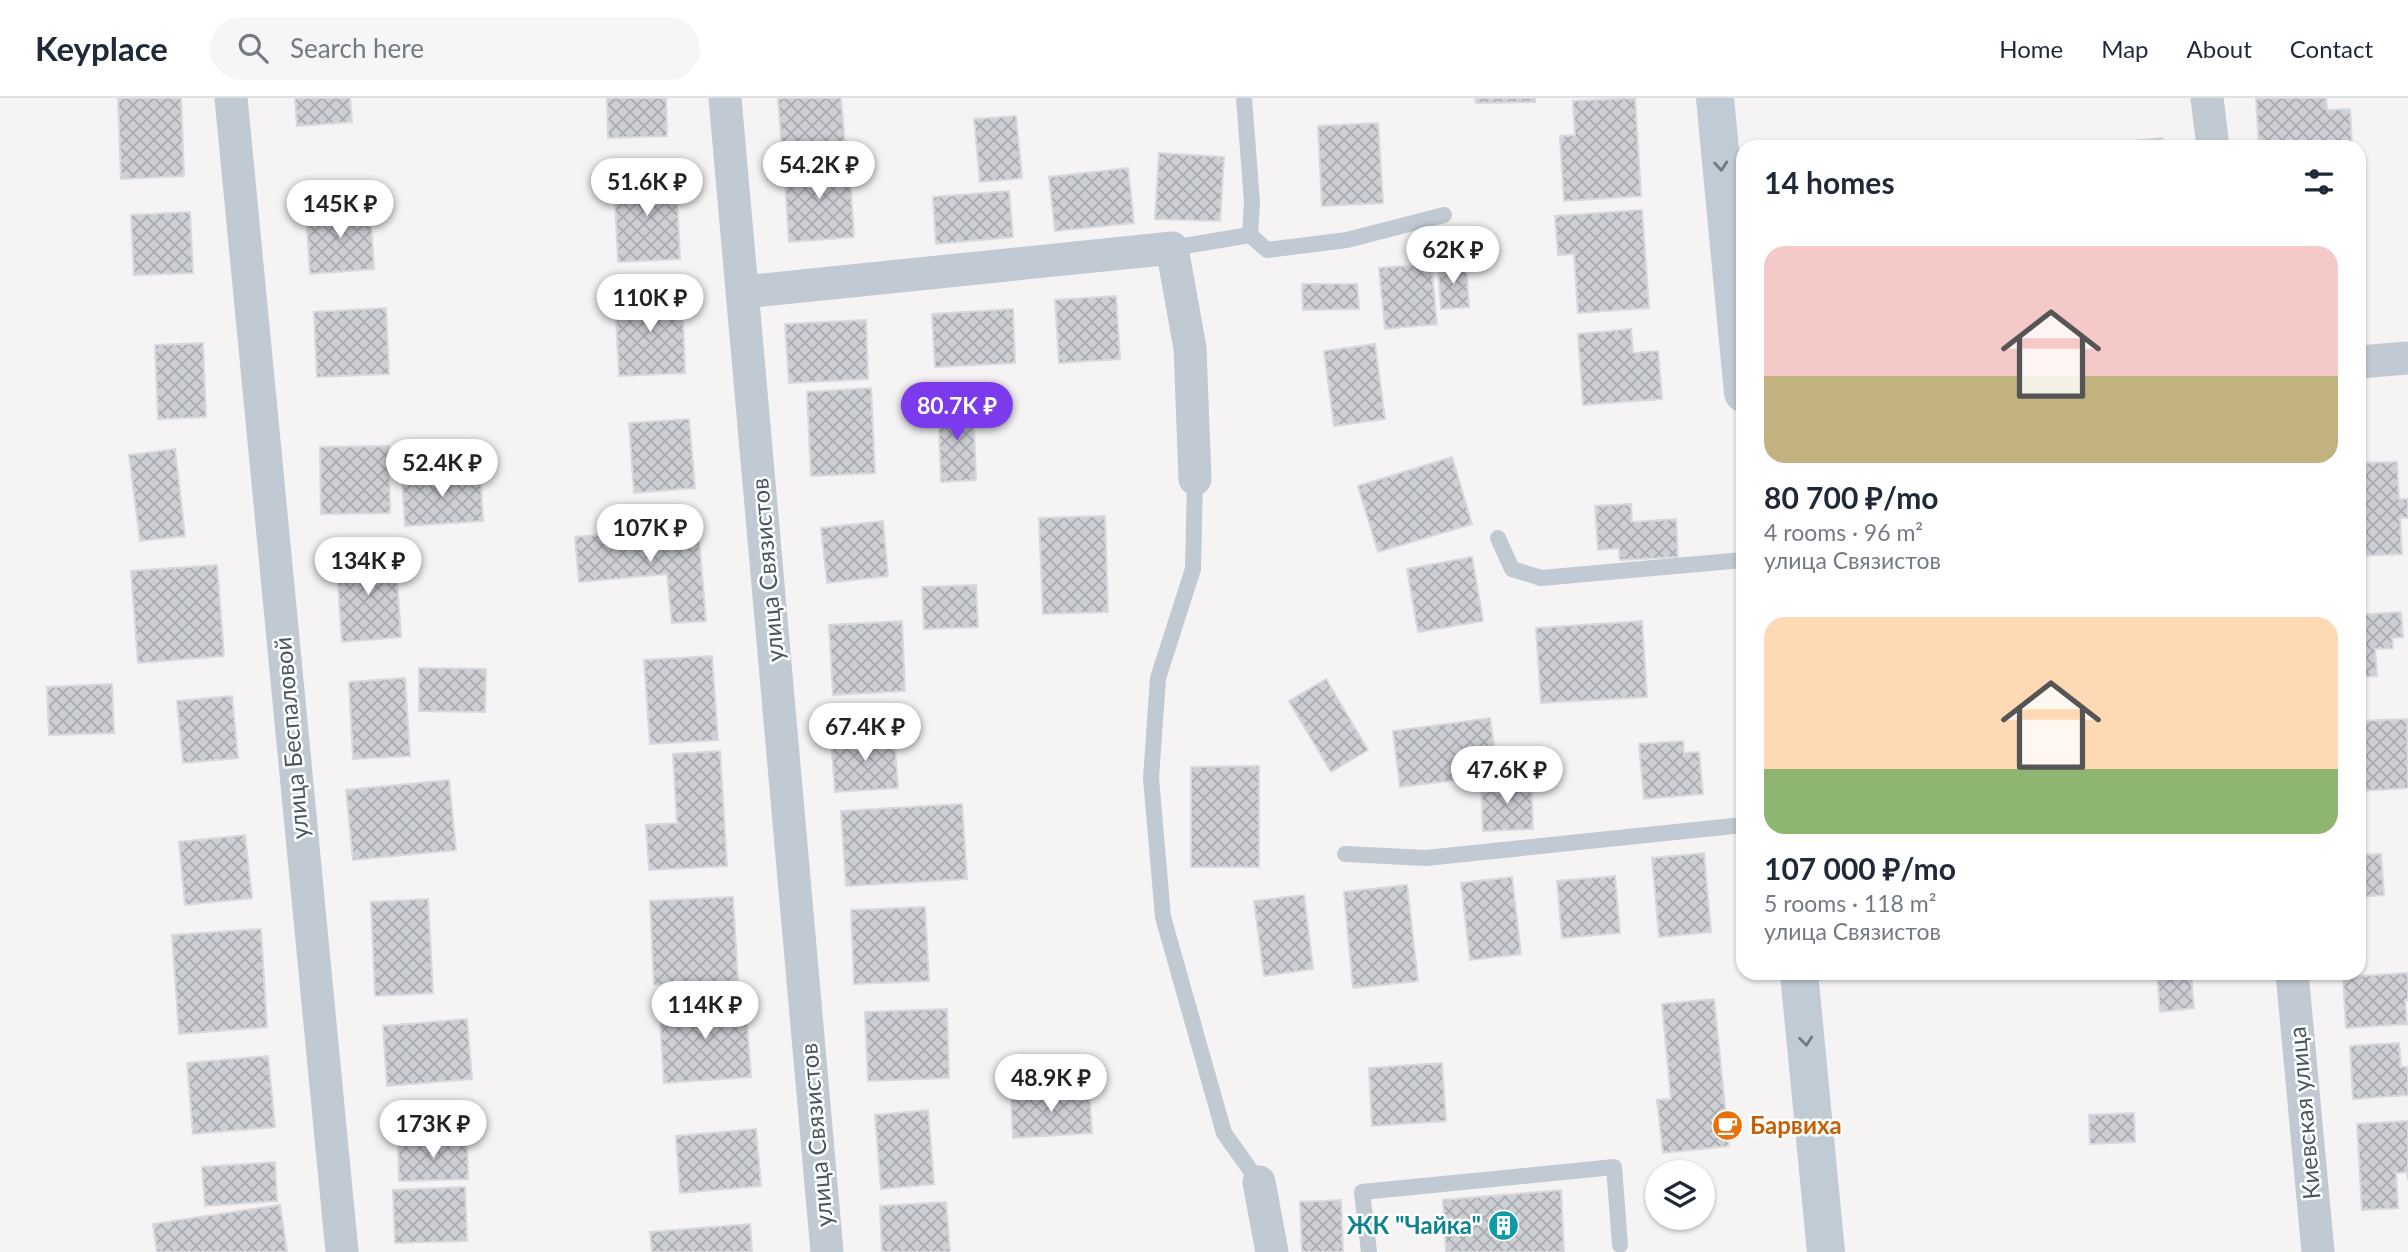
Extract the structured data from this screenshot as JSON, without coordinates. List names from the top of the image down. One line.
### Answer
{"streets":{"street":["улица Связистов","улица Беспаловой","Киевская улица"]},"places":{"cafe":["Барвиха"],"building":["ЖК \"Чайка\""]},"page":{"header":"Keyplace","search":"Search here","nav":["Home","Map","About","Contact"],"heading":"14 homes","price":["54.2K ₽","51.6K ₽","145K ₽","62K ₽","110K ₽","80.7K ₽","52.4K ₽","107K ₽","134K ₽","67.4K ₽","47.6K ₽","114K ₽","48.9K ₽","173K ₽"],"list":[{"name":"80 700 ₽/mo","note":"4 rooms · 96 m² · улица Связистов"},{"name":"107 000 ₽/mo","note":"5 rooms · 118 m² · улица Связистов"}]}}
